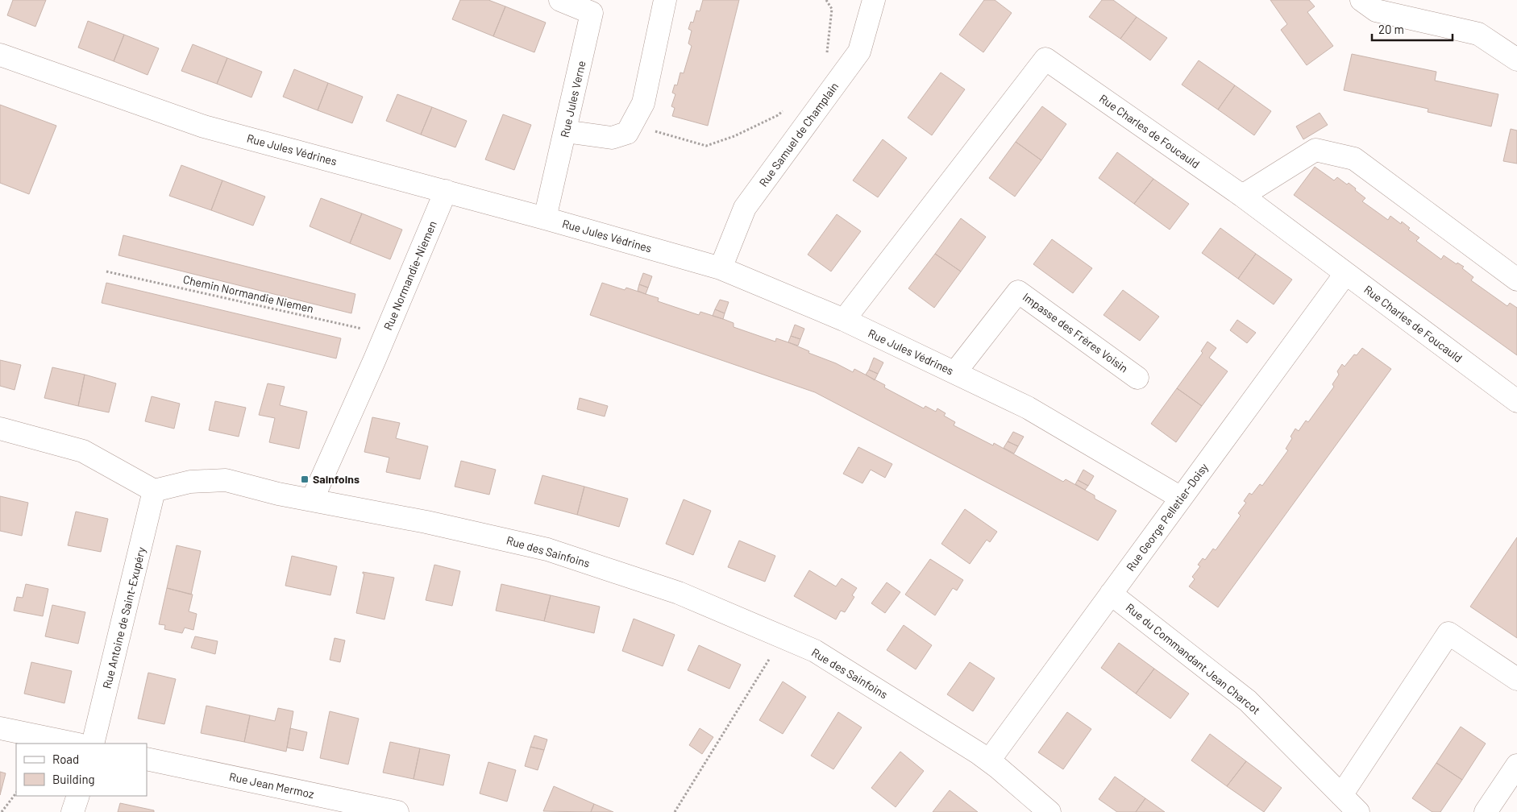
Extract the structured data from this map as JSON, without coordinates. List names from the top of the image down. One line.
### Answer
{"streets":{"street":["Rue Jules Verne","Rue Charles de Foucauld","Rue Samuel de Champlain","Rue Jules Védrines","Rue Normandie-Niemen","Impasse des Frères Voisin","Rue George Pelletier-Doisy","Rue des Sainfoins","Rue Antoine de Saint-Exupéry","Rue du Commandant Jean Charcot","Rue Jean Mermoz"],"path":["Chemin Normandie Niemen"]},"crossings":[["Rue Jules Verne","Rue Jules Védrines"],["Rue Charles de Foucauld","Rue Jules Védrines"],["Rue Charles de Foucauld","Rue George Pelletier-Doisy"],["Rue Samuel de Champlain","Rue Jules Védrines"],["Rue Jules Védrines","Rue Normandie-Niemen"],["Rue Jules Védrines","Impasse des Frères Voisin"],["Rue Jules Védrines","Rue George Pelletier-Doisy"],["Rue Normandie-Niemen","Chemin Normandie Niemen"],["Rue Normandie-Niemen","Rue des Sainfoins"],["Rue George Pelletier-Doisy","Rue des Sainfoins"],["Rue George Pelletier-Doisy","Rue du Commandant Jean Charcot"],["Rue des Sainfoins","Rue Antoine de Saint-Exupéry"]],"places":{"transit":["Sainfoins"]},"legend":["Road","Building"],"scale_bar":"20 m"}
